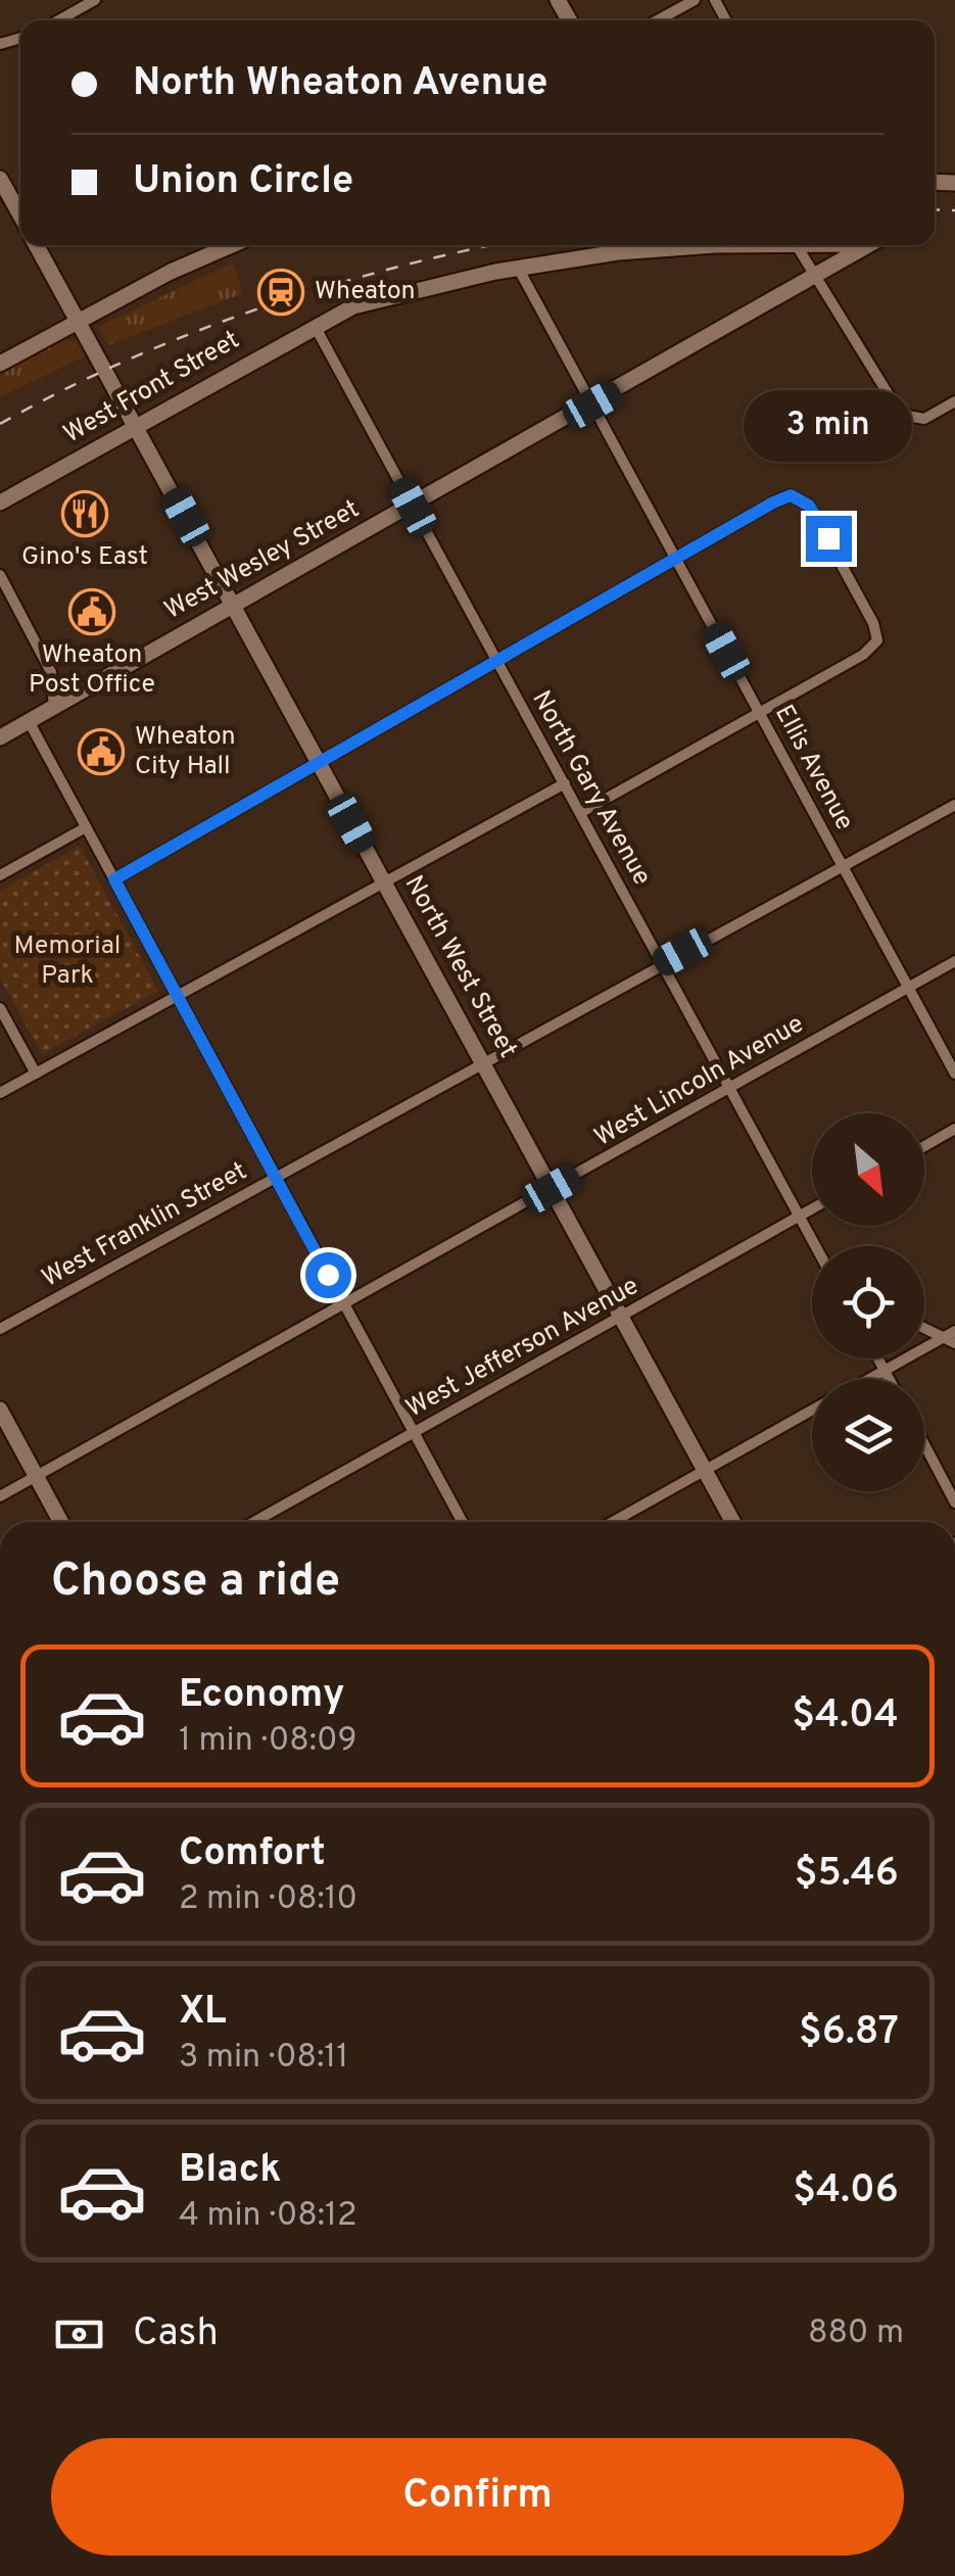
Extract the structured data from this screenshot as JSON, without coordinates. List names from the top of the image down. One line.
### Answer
{"streets":{"street":["West Front Street","West Wesley Street","Ellis Avenue","North Gary Avenue","North West Street","West Lincoln Avenue","West Franklin Street","West Jefferson Avenue"]},"crossings":[["West Front Street","Ellis Avenue"],["West Front Street","North Gary Avenue"],["West Front Street","North West Street"],["West Wesley Street","Ellis Avenue"],["West Wesley Street","North Gary Avenue"],["West Wesley Street","North West Street"],["Ellis Avenue","West Lincoln Avenue"],["Ellis Avenue","West Franklin Street"],["North Gary Avenue","West Lincoln Avenue"],["North Gary Avenue","West Franklin Street"],["North Gary Avenue","West Jefferson Avenue"],["North West Street","West Lincoln Avenue"],["North West Street","West Franklin Street"],["North West Street","West Jefferson Avenue"]],"parks":["Memorial Park"],"places":{"station":["Wheaton"],"restaurant":["Gino's East"],"public building":["Wheaton Post Office","Wheaton City Hall"]},"north":"bottom right","page":{"banner":["North Wheaton Avenue","Union Circle"],"bubble":"3 min","heading":"Choose a ride","list":[{"name":"Economy","note":"1 min · 08:09","value":"$4.04"},{"name":"Comfort","note":"2 min · 08:10","value":"$5.46"},{"name":"XL","note":"3 min · 08:11","value":"$6.87"},{"name":"Black","note":"4 min · 08:12","value":"$4.06"}],"pay":["Cash","880 m"],"buttons":"Confirm"}}
